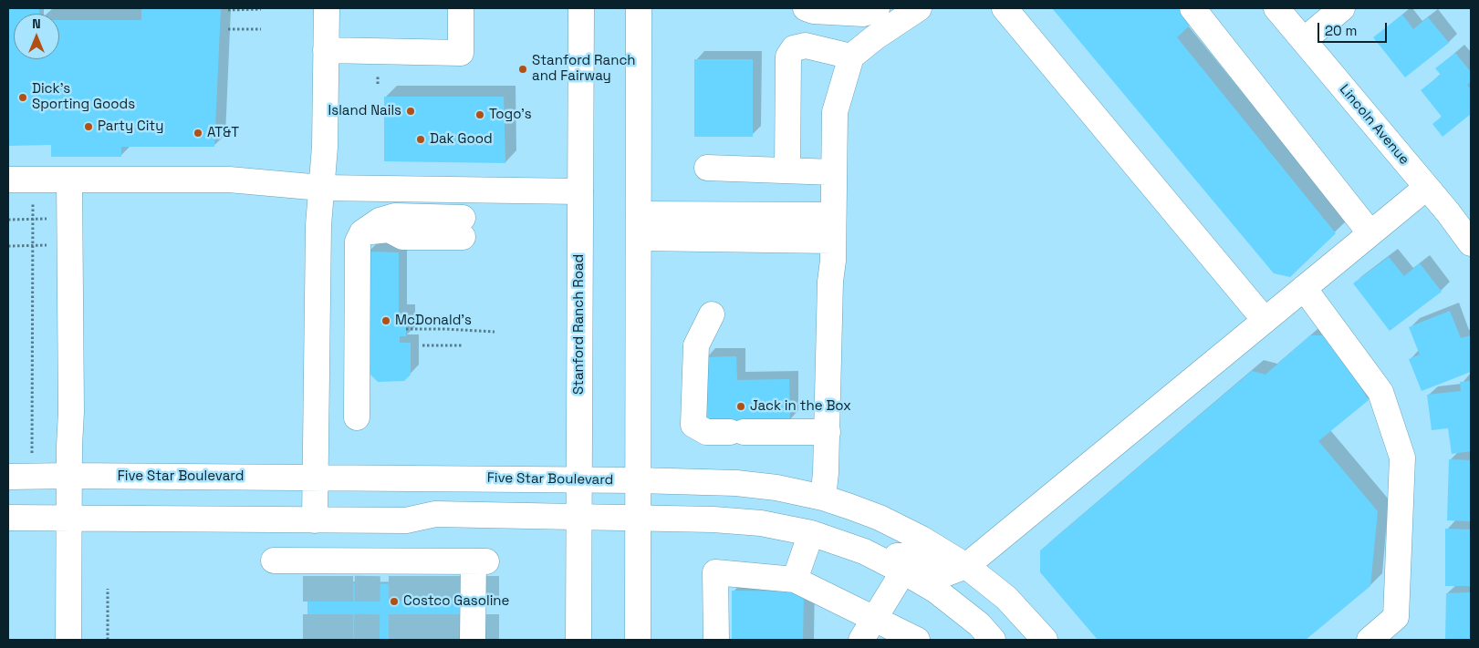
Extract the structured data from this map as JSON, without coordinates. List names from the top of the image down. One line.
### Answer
{"streets":{"street":["Lincoln Avenue","Stanford Ranch Road","Five Star Boulevard"]},"crossings":[["Stanford Ranch Road","Five Star Boulevard"]],"places":["Stanford Ranch and Fairway","Dick's Sporting Goods","Island Nails","Togo's","Party City","AT&T","Dak Good","McDonald's","Jack in the Box","Costco Gasoline"],"scale_bar":"20 m","north":"top"}
